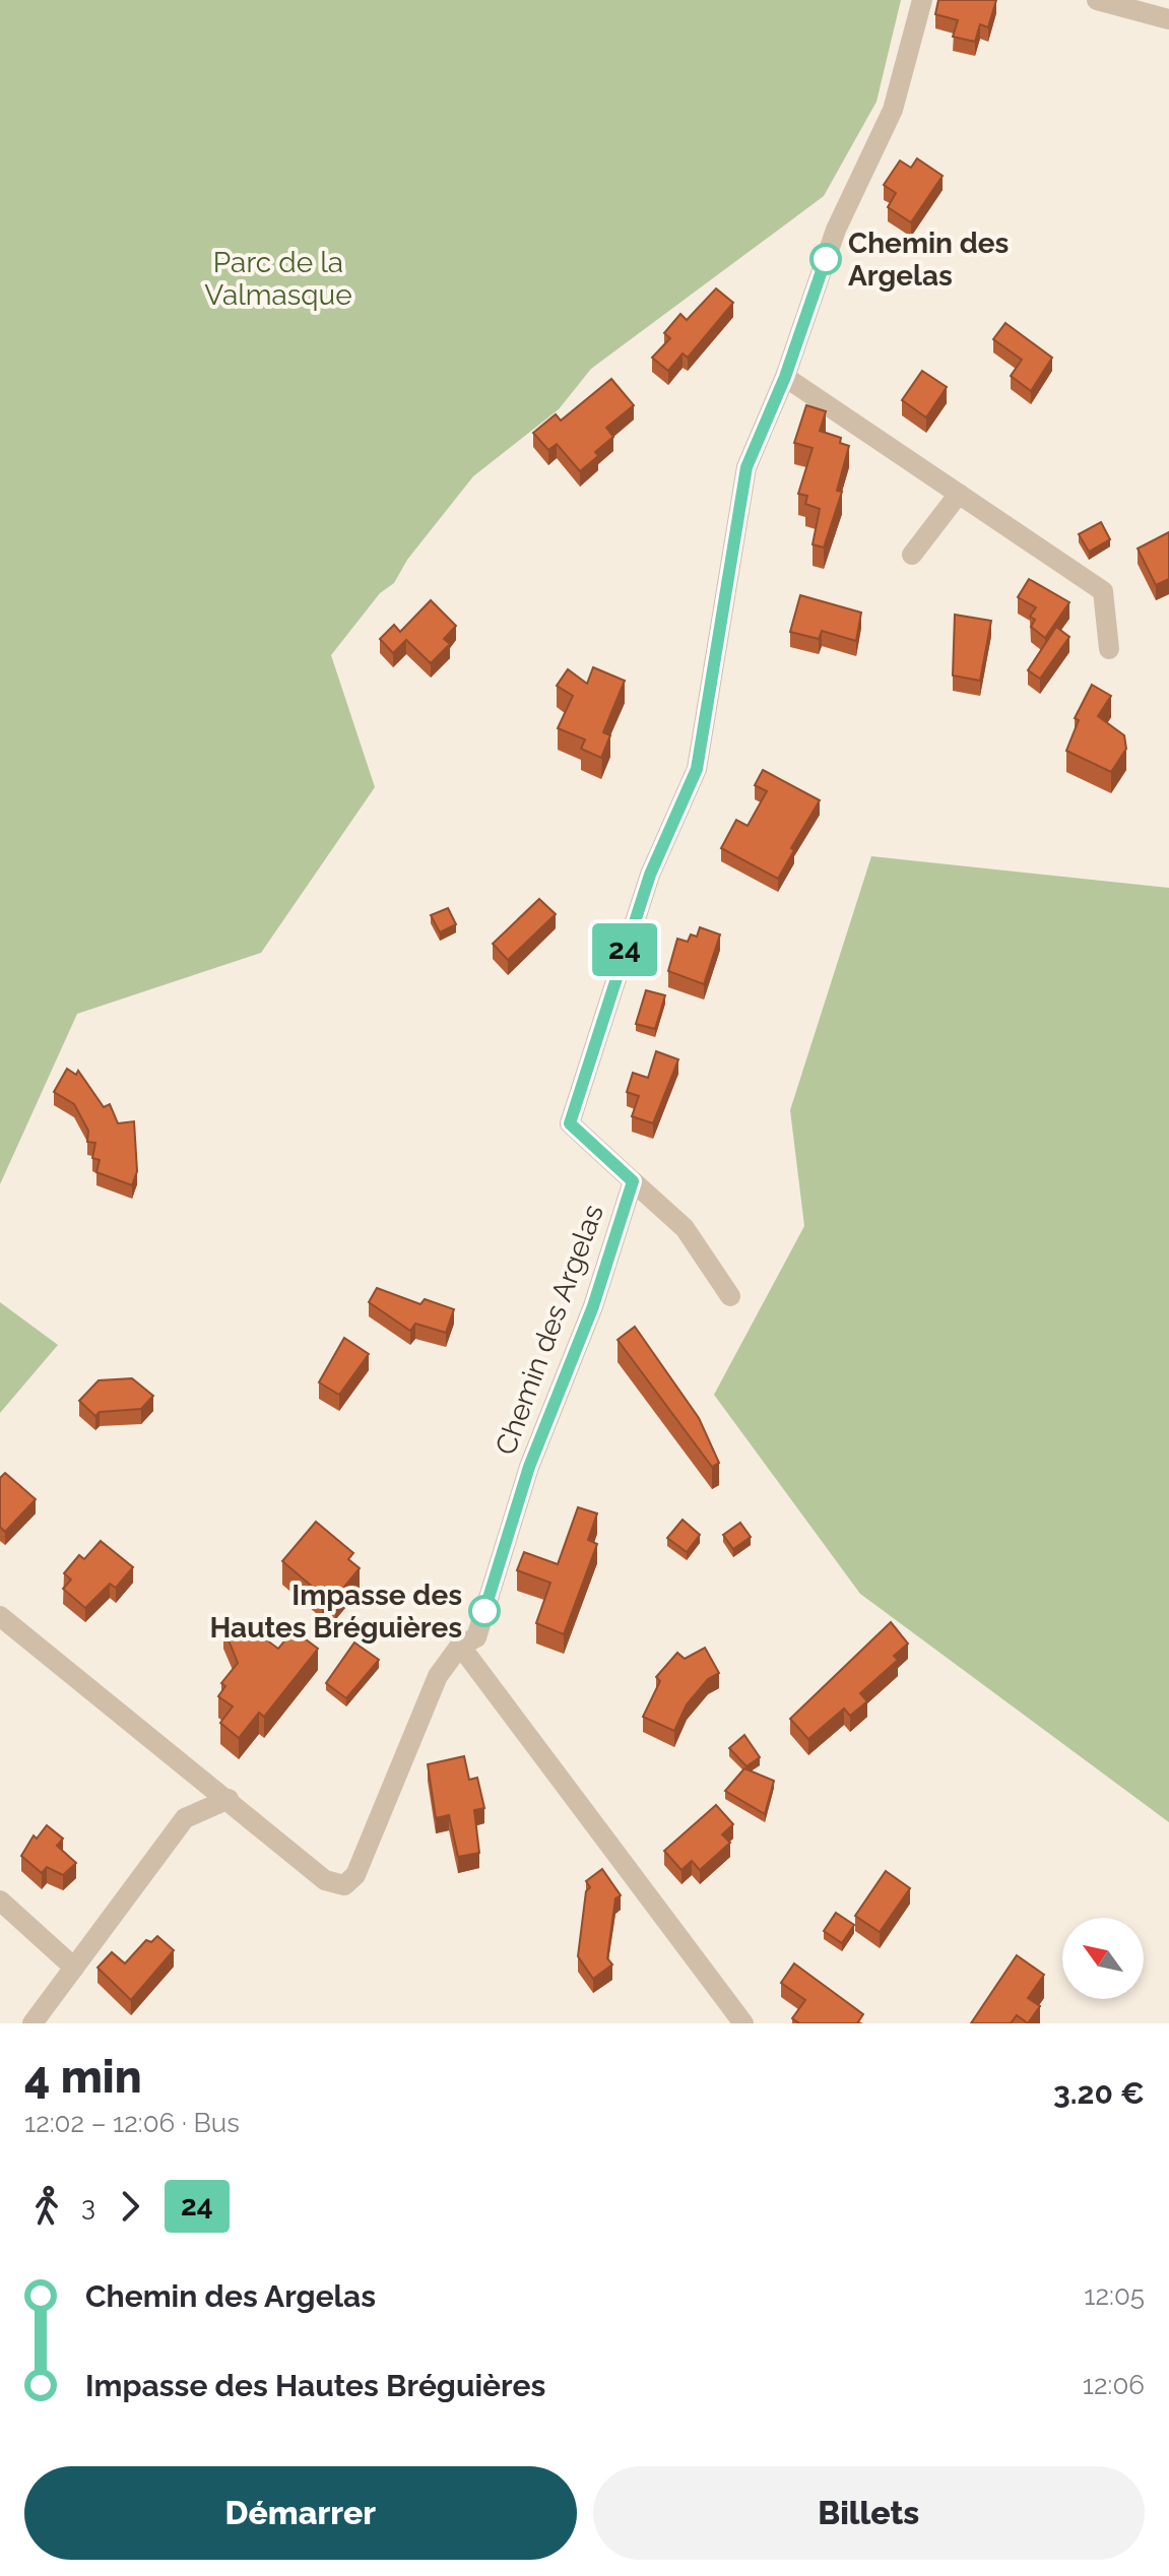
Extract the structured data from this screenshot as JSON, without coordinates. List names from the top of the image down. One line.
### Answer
{"streets":{"street":["Chemin des Argelas"]},"parks":["Parc de la Valmasque"],"places":["Chemin des Argelas","Impasse des Hautes Bréguières"],"lines":["bus line 24"],"north":"top left","page":{"on_map":"24","heading":["4 min","12:02 – 12:06 · Bus","3.20 €"],"legs":["3","24"],"list":[{"name":"Chemin des Argelas","value":"12:05"},{"name":"Impasse des Hautes Bréguières","value":"12:06"}],"buttons":["Démarrer","Billets"]}}
